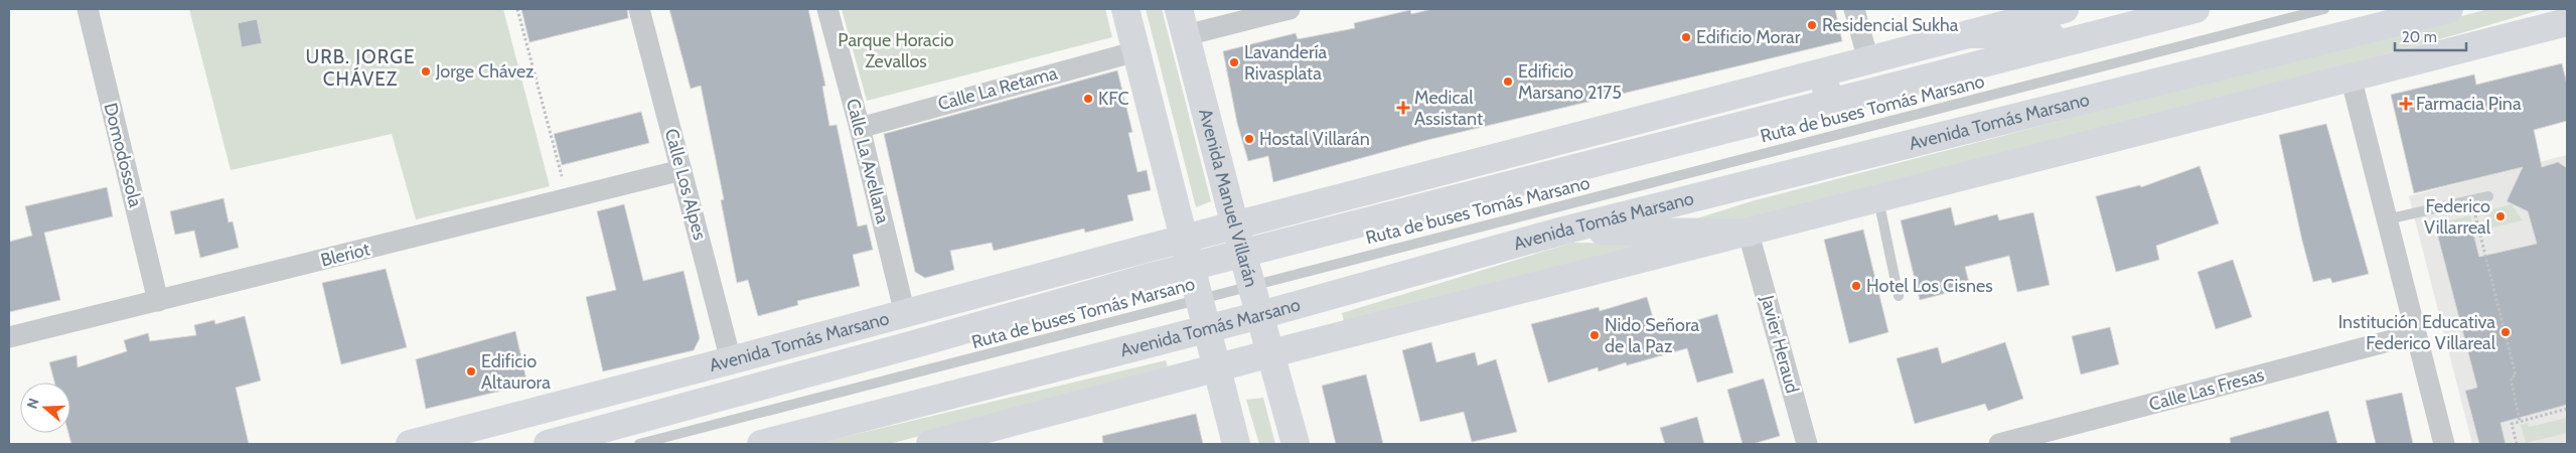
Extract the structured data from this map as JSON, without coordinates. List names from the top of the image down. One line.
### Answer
{"streets":{"main road":["Avenida Tomás Marsano","Avenida Manuel Villarán"],"street":["Calle La Retama","Domodossola","Calle La Avellana","Calle Los Alpes","Bleriot","Javier Heraud","Calle Las Fresas"],"lane":["Ruta de buses Tomás Marsano"]},"crossings":[["Calle La Retama","Calle La Avellana"],["Ruta de buses Tomás Marsano","Avenida Manuel Villarán"],["Avenida Tomás Marsano","Calle La Avellana"],["Avenida Tomás Marsano","Calle Los Alpes"],["Avenida Tomás Marsano","Avenida Manuel Villarán"],["Domodossola","Bleriot"],["Calle Los Alpes","Bleriot"]],"districts":["URB. JORGE CHÁVEZ"],"parks":["Parque Horacio Zevallos"],"places":{"other":["Residencial Sukha","Edificio Morar","Lavandería Rivasplata","Jorge Chávez","Edificio Marsano 2175","KFC","Hostal Villarán","Federico Villarreal","Hotel Los Cisnes","Institución Educativa Federico Villareal","Nido Señora de la Paz","Edificio Altaurora"],"health":["Farmacia Pina","Medical Assistant"]},"scale_bar":"20 m","north":"left"}
